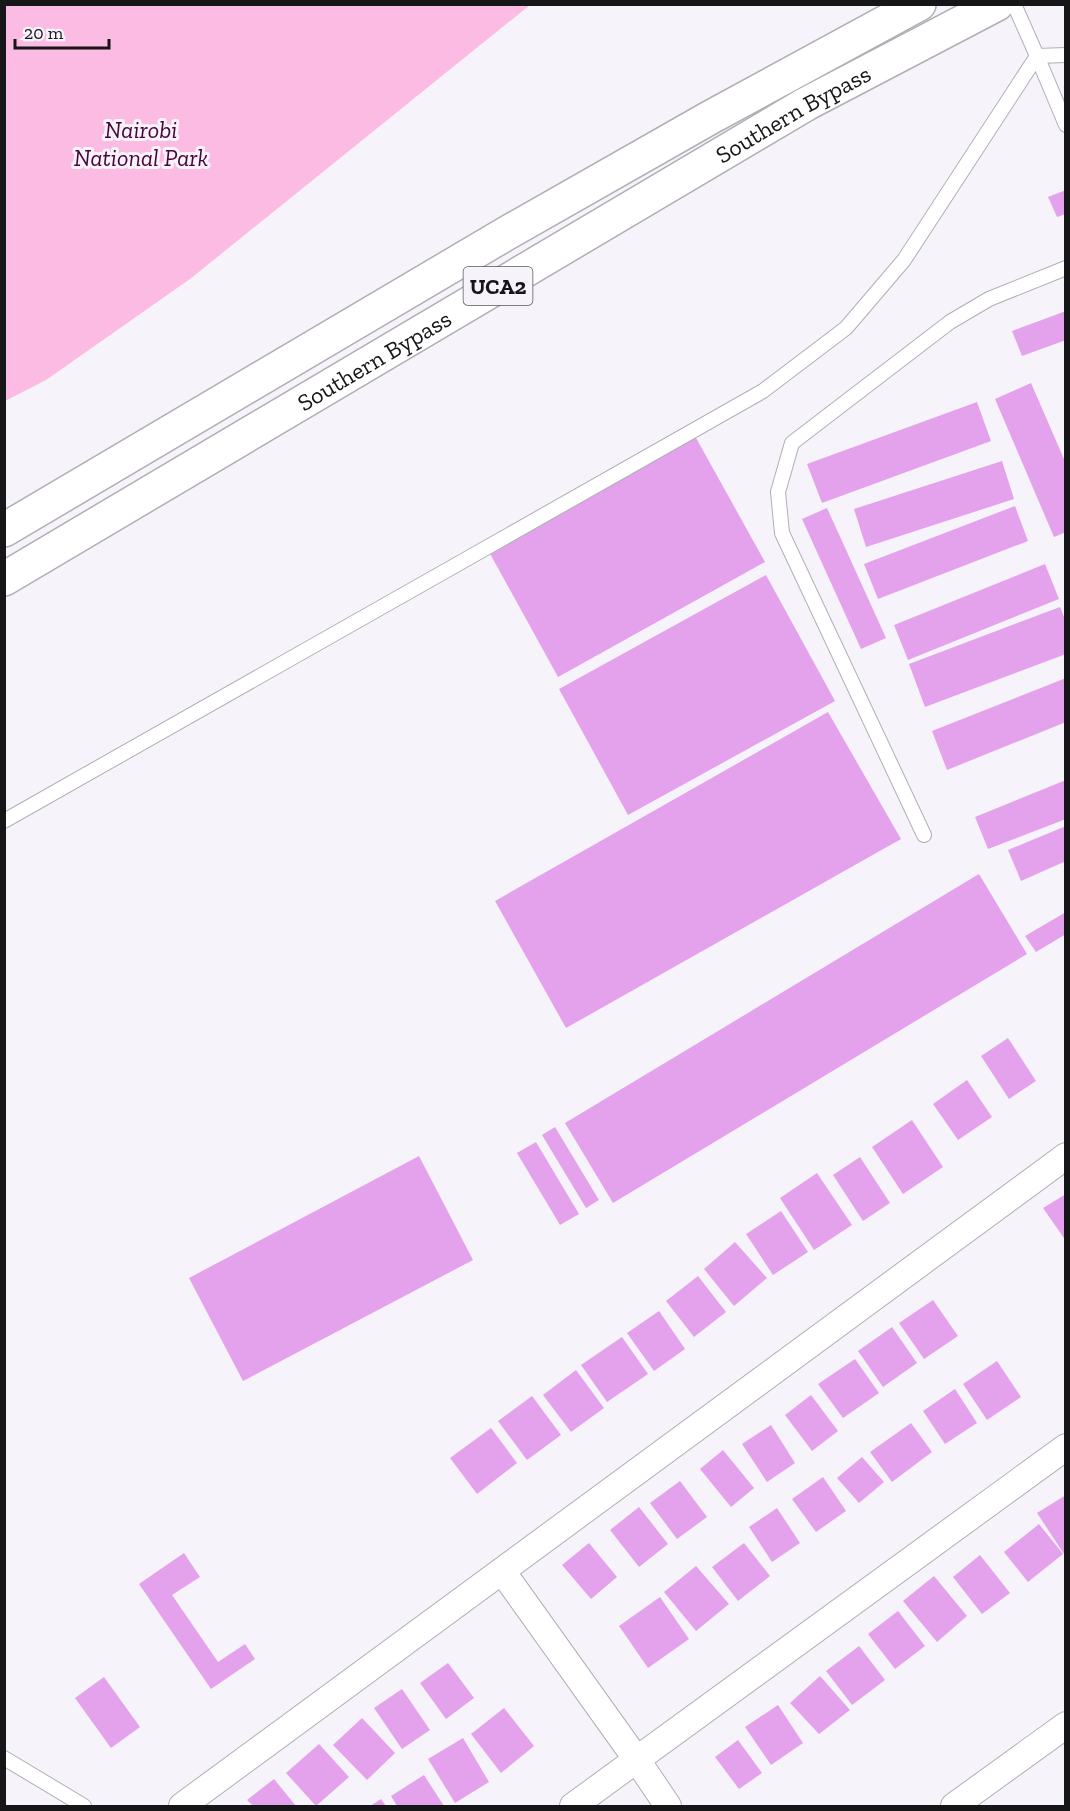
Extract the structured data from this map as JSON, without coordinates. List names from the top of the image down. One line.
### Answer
{"streets":{"highway":["Southern Bypass","UCA2"]},"parks":["Nairobi National Park"],"scale_bar":"20 m"}
